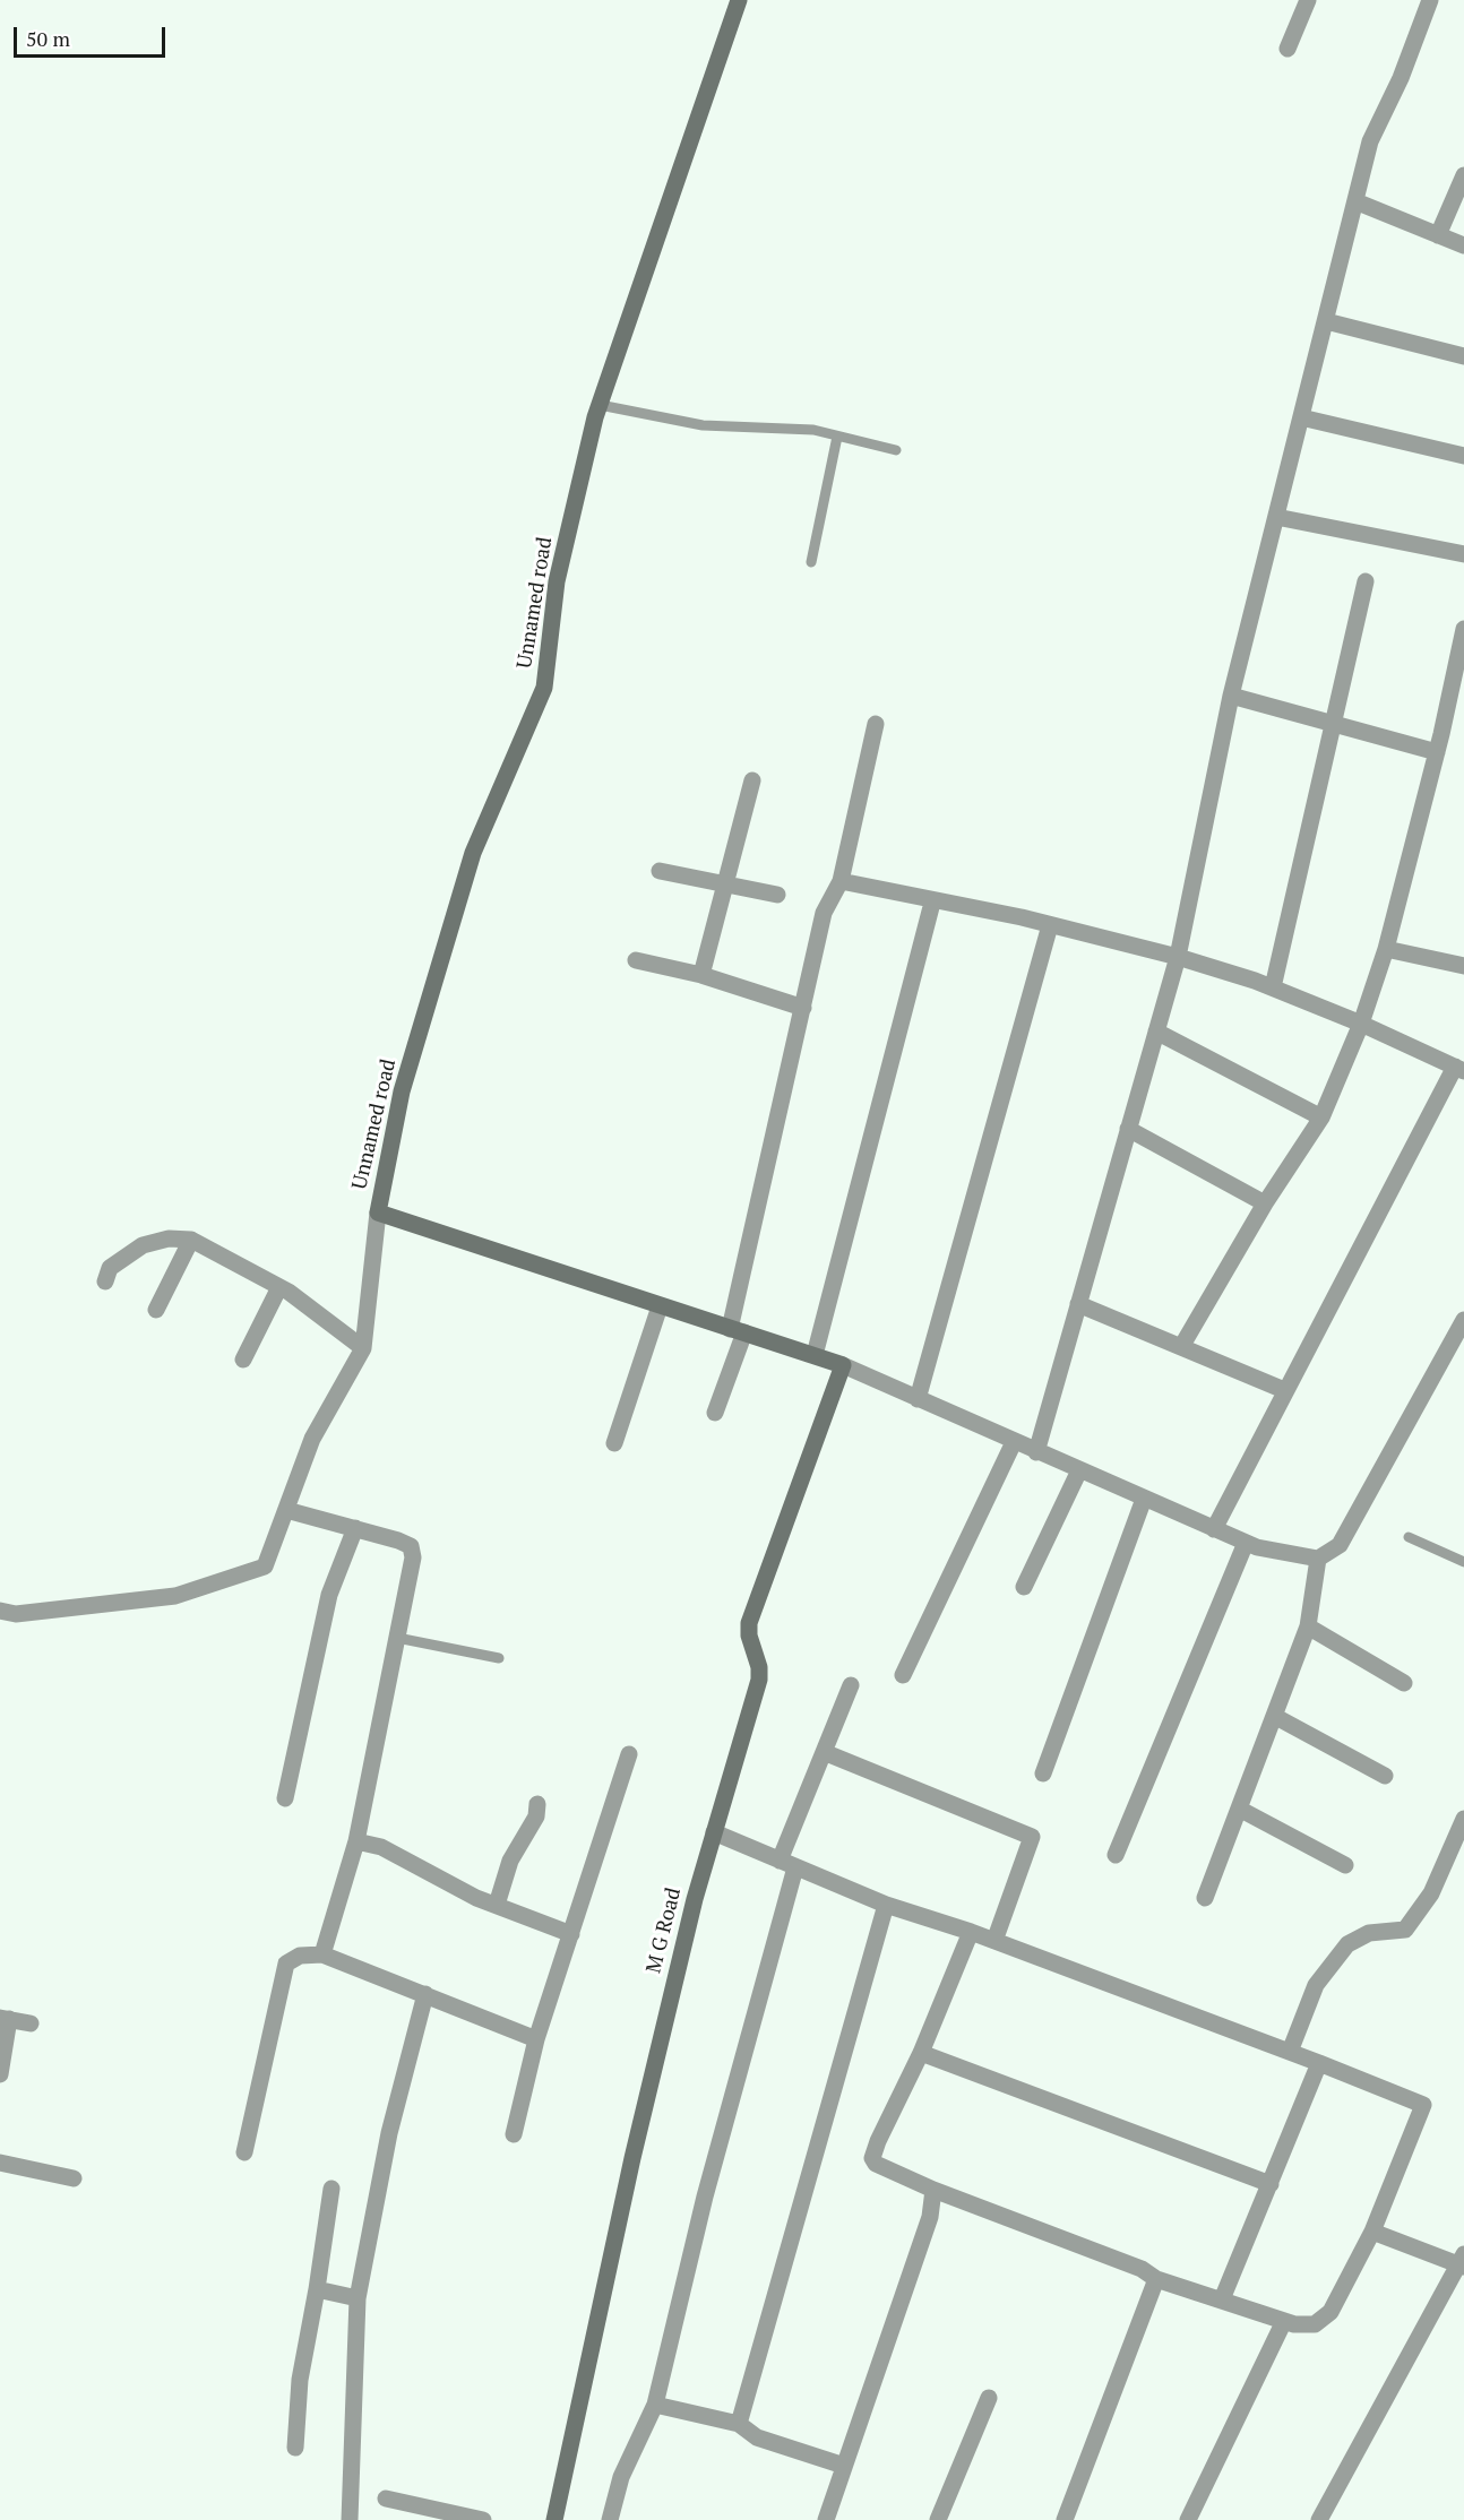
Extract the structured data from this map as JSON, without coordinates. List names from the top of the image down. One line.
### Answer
{"streets":{"street":["Unnamed road","M G Road"]},"scale_bar":"50 m"}
